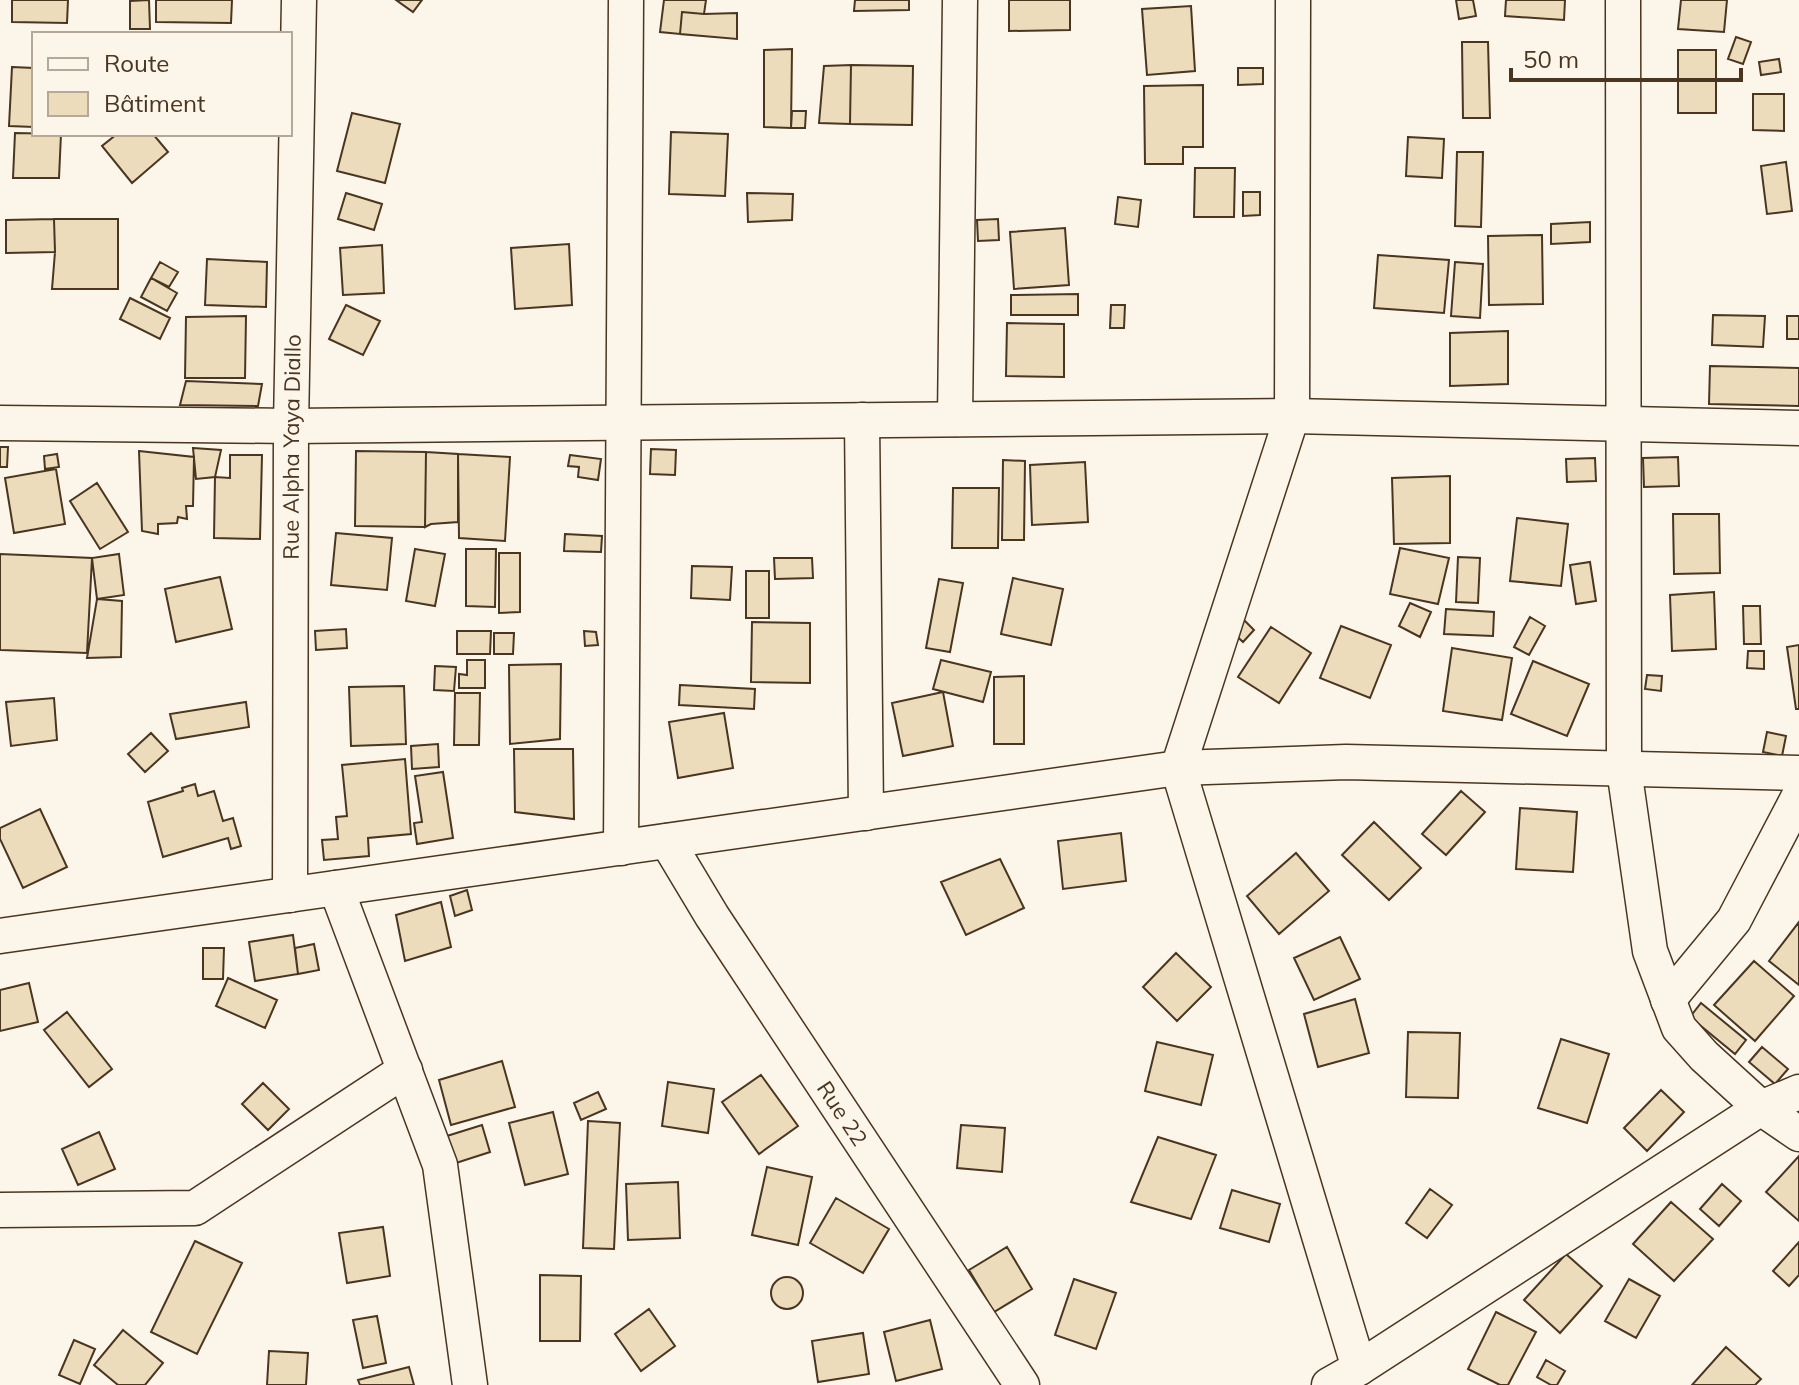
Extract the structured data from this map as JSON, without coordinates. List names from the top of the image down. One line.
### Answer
{"streets":{"street":["Rue Alpha Yaya Diallo","Rue 22"]},"legend":["Route","Bâtiment"],"scale_bar":"50 m"}
